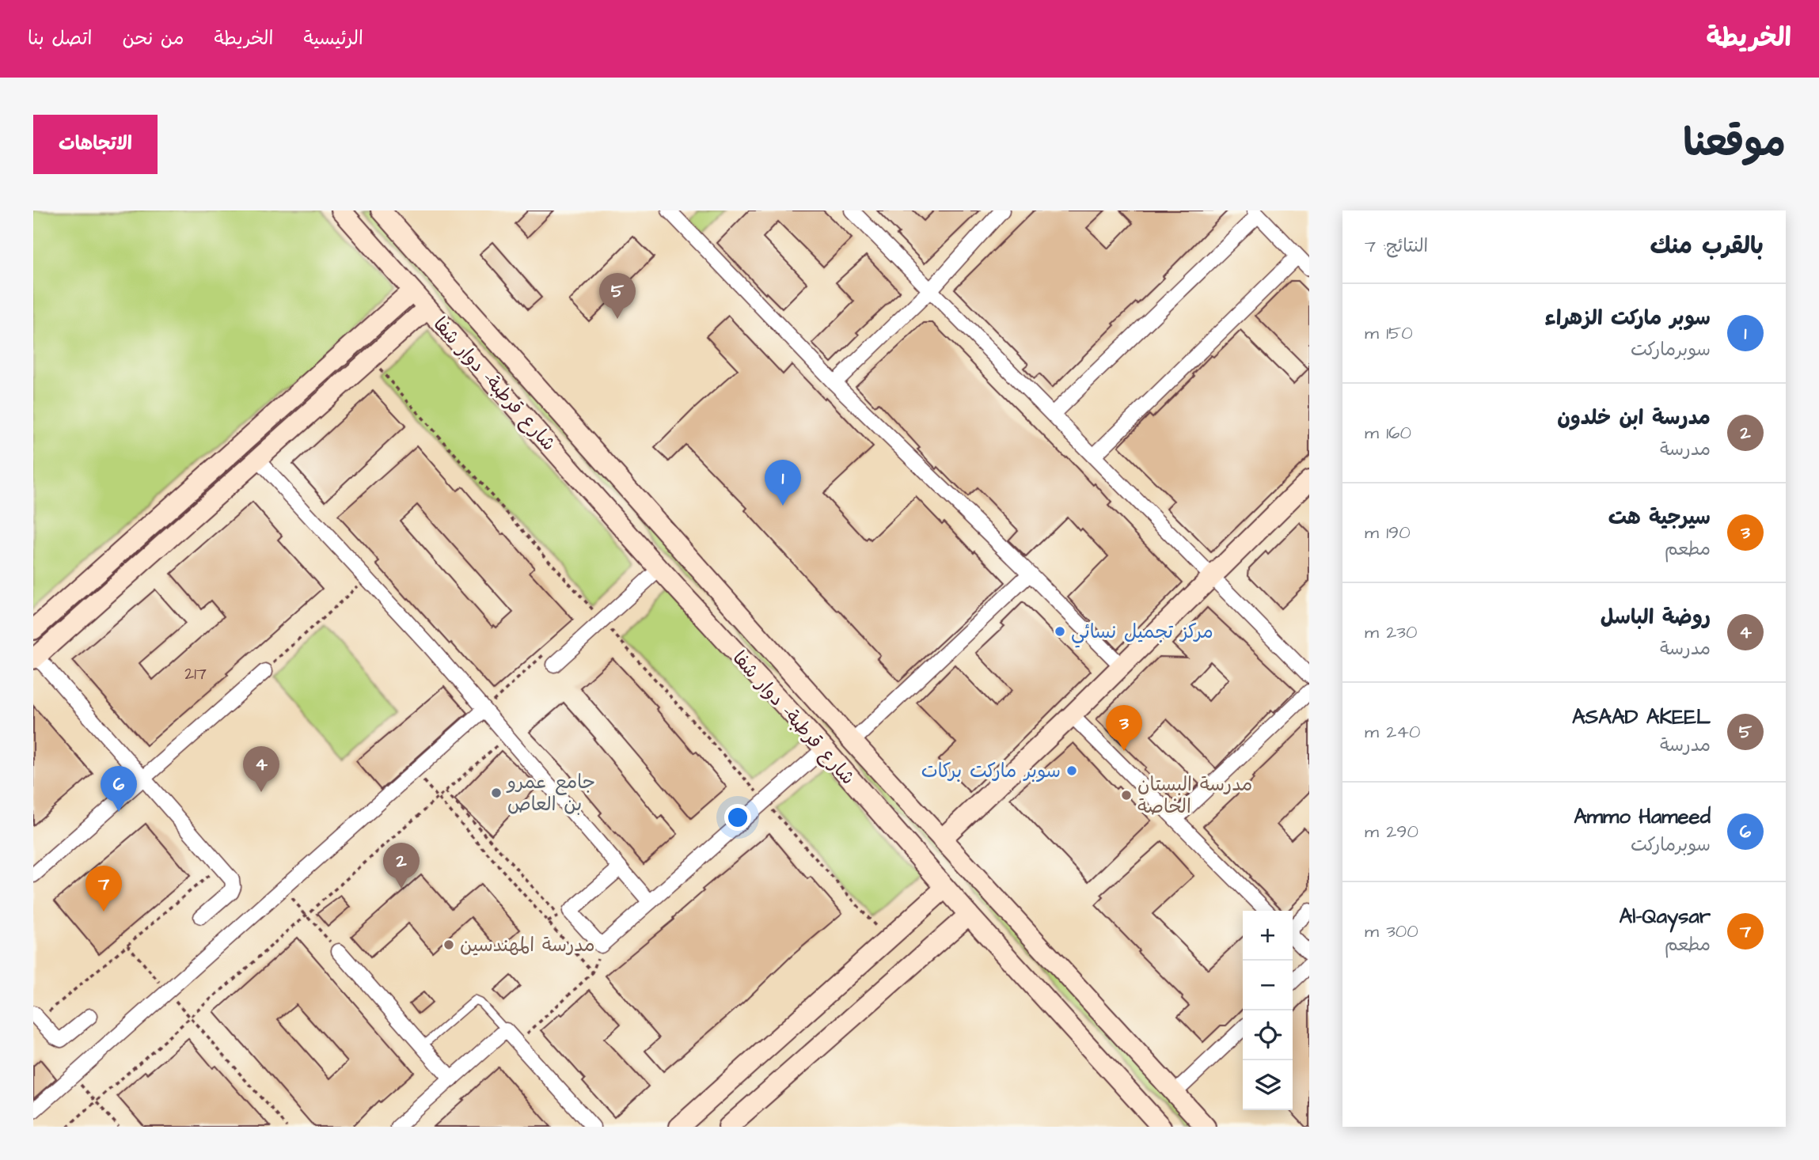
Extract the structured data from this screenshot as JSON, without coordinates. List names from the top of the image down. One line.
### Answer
{"streets":{"main road":["شارع قرطبة- دوار شفا"]},"places":["مركز تجميل نسائي","سوبر ماركت بركات","جامع عمرو بن العاص","مدرسة البستان الخاصة","مدرسة المهندسين"],"house_numbers":["217"],"page":{"header":"الخريطة","nav":["الرئيسية","الخريطة","من نحن","اتصل بنا"],"title":"موقعنا","buttons":"الاتجاهات","heading":["بالقرب منك","النتائج: 7"],"pins":["5","1","3","4","6","2","7"],"list":[{"mark":"1","name":"سوبر ماركت الزهراء","note":"سوبرماركت","value":"150 m"},{"mark":"2","name":"مدرسة ابن خلدون","note":"مدرسة","value":"160 m"},{"mark":"3","name":"سيرجية هت","note":"مطعم","value":"190 m"},{"mark":"4","name":"روضة الباسل","note":"مدرسة","value":"230 m"},{"mark":"5","name":"ASAAD AKEEL","note":"مدرسة","value":"240 m"},{"mark":"6","name":"Ammo Hameed","note":"سوبرماركت","value":"290 m"},{"mark":"7","name":"Al-Qaysar","note":"مطعم","value":"300 m"}],"map_buttons":["+","−"]}}
